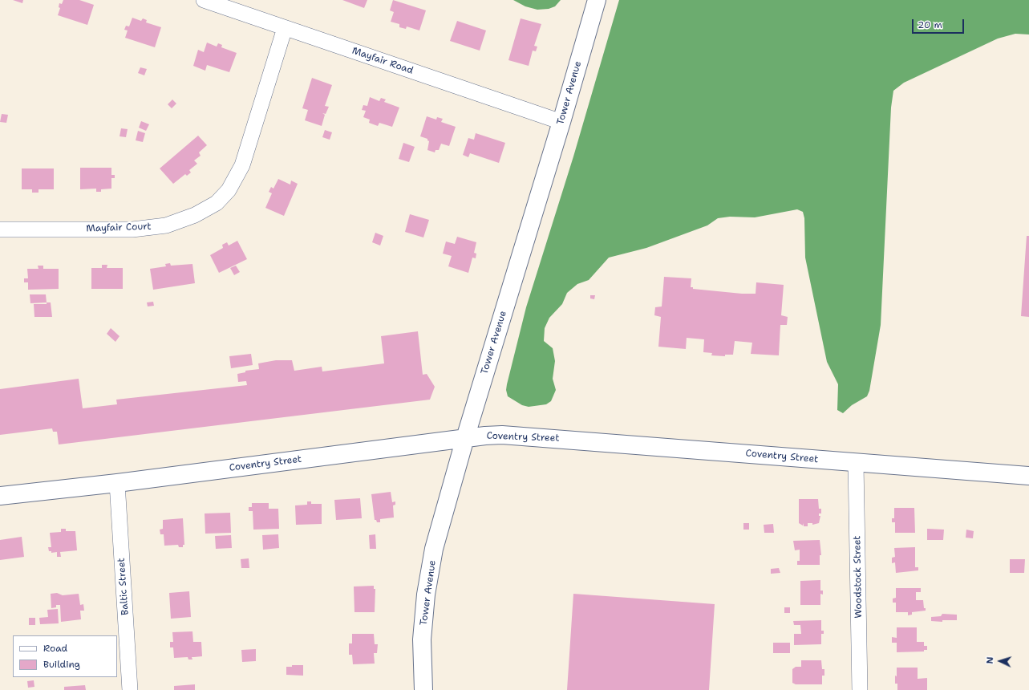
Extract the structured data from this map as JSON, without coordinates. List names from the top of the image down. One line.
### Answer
{"streets":{"street":["Mayfair Road","Tower Avenue","Mayfair Court","Coventry Street","Woodstock Street","Baltic Street"]},"crossings":[["Mayfair Road","Tower Avenue"],["Mayfair Road","Mayfair Court"],["Tower Avenue","Coventry Street"],["Coventry Street","Woodstock Street"],["Coventry Street","Baltic Street"]],"legend":["Road","Building"],"scale_bar":"20 m","north":"left"}
